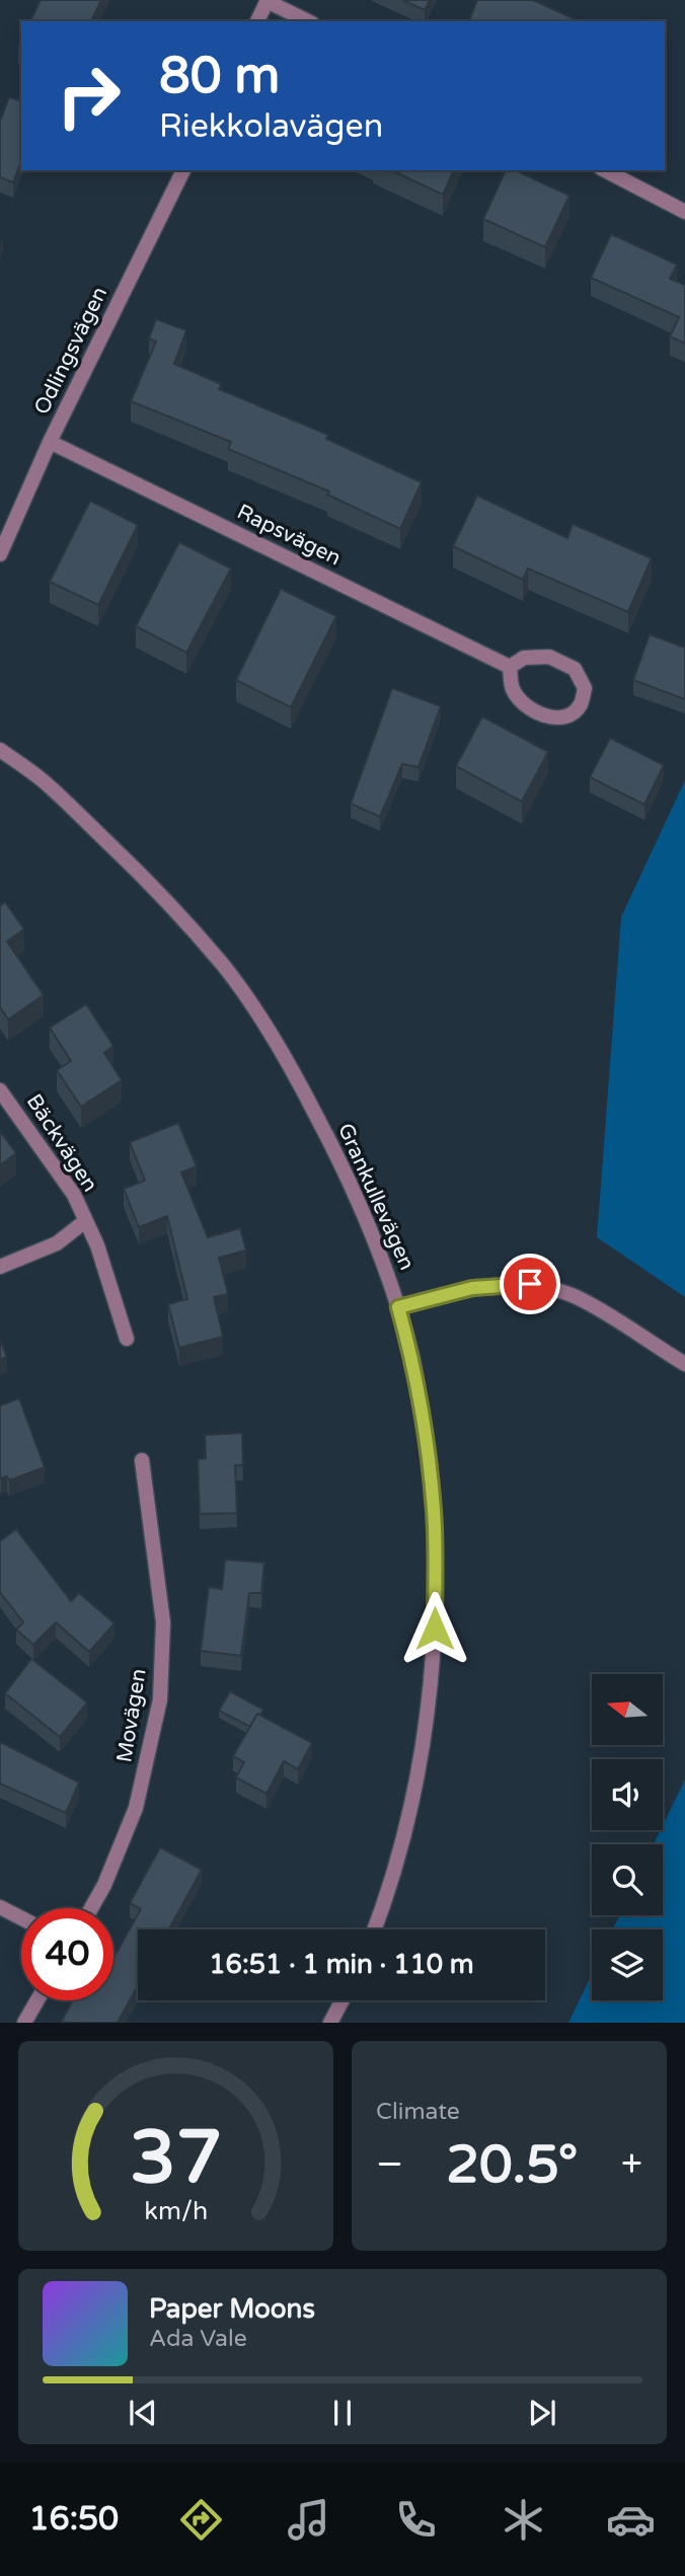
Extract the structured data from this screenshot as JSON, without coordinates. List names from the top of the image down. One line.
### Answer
{"streets":{"street":["Odlingsvägen","Rapsvägen","Bäckvägen","Grankullevägen","Movägen"]},"crossings":[["Odlingsvägen","Rapsvägen"]],"north":"left","page":{"turn":["80 m","Riekkolavägen"],"limit":"40","trip":"16:51 · 1 min · 110 m","tile":"Climate","heat":["−","20.5°","+"],"song":["Paper Moons","Ada Vale"],"tabs":"16:50","gauge":["37","km/h"]}}
